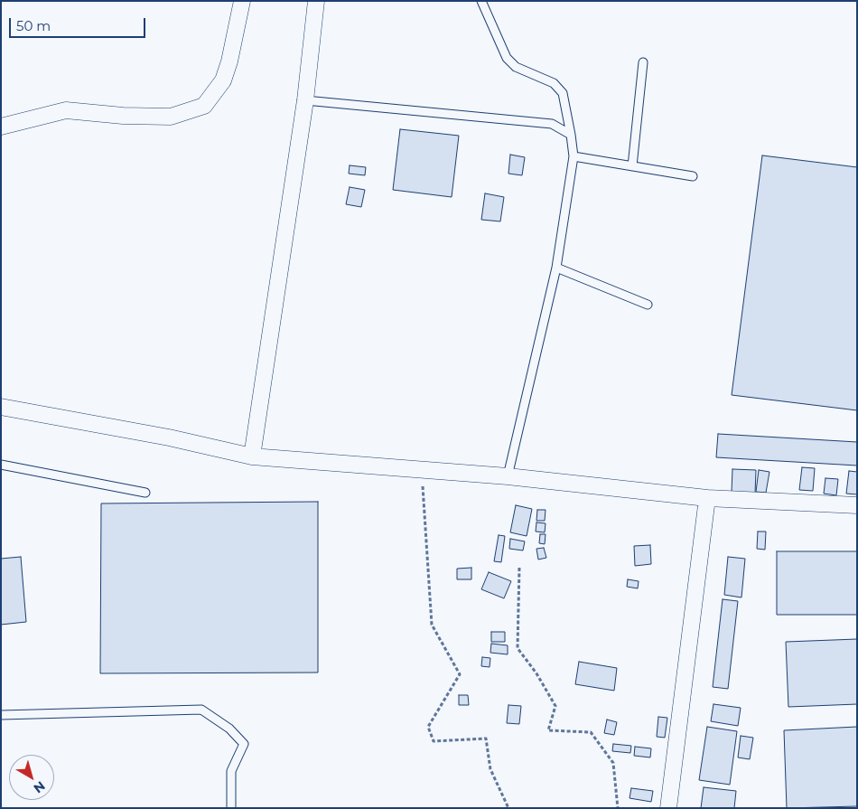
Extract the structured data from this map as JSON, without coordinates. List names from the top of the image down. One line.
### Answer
{"scale_bar":"50 m","north":"bottom right"}
